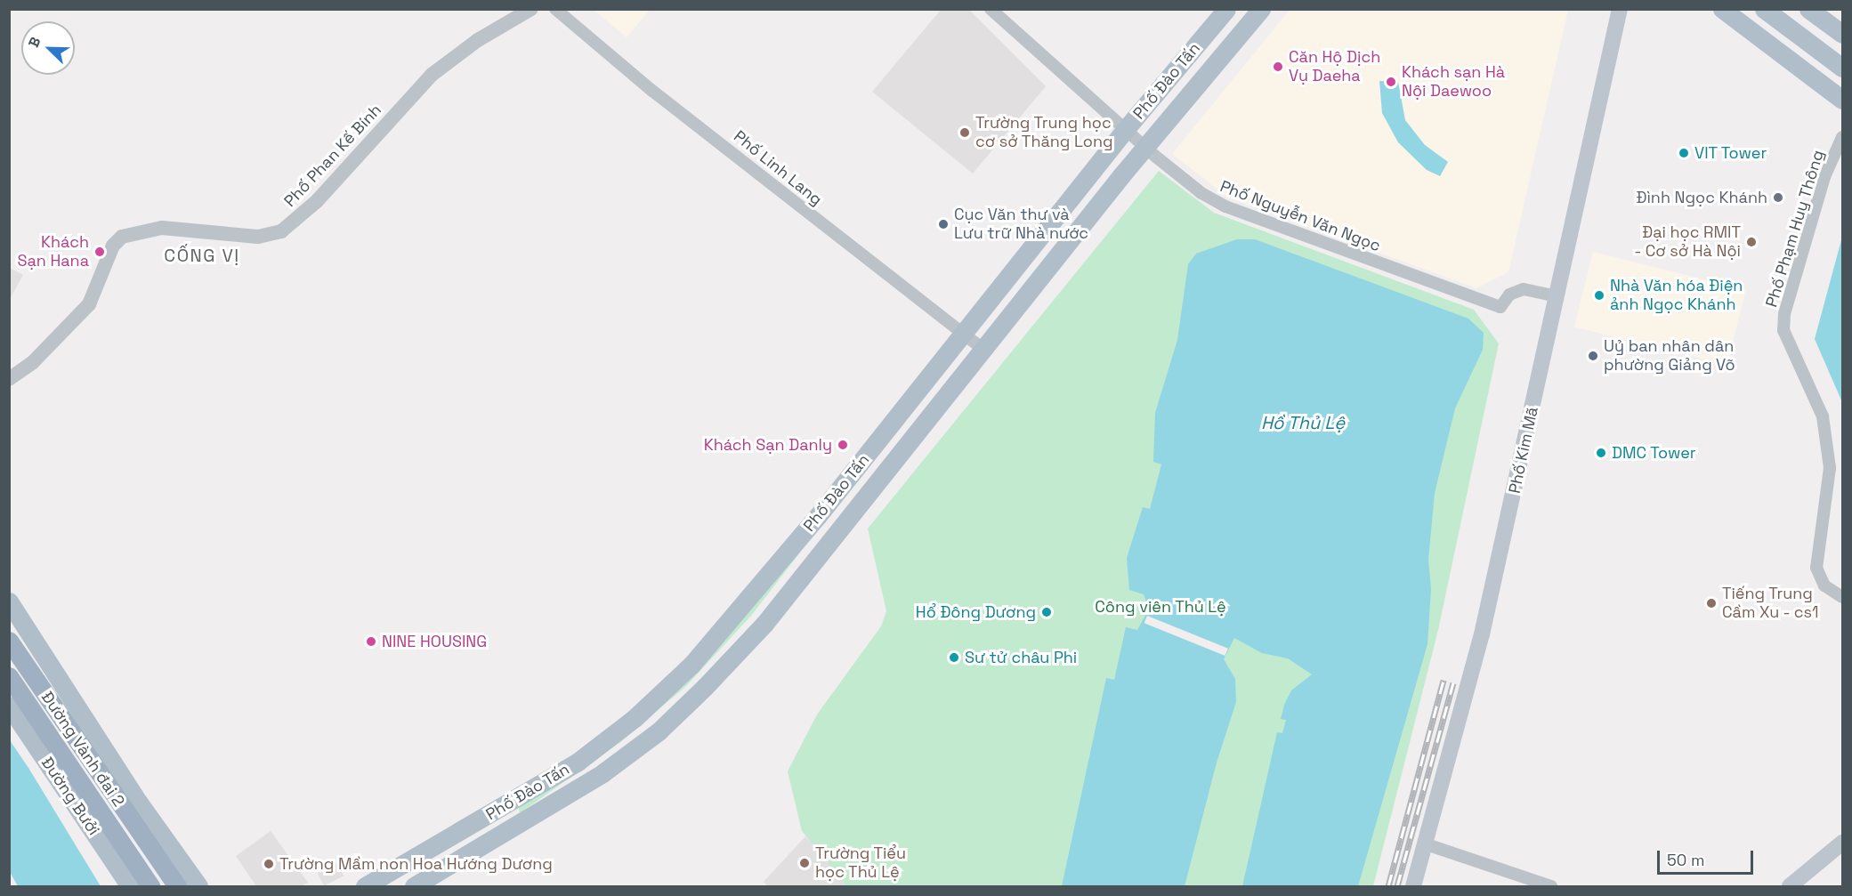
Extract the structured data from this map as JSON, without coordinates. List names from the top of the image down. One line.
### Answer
{"streets":{"highway":["Đường Vành đai 2"],"main road":["Phố Đào Tấn","Phố Kim Mã","Đường Bưởi"],"street":["Phố Phan Kế Bính","Phố Linh Lang","Phố Nguyễn Văn Ngọc","Phố Phạm Huy Thông"]},"crossings":[["Phố Đào Tấn","Phố Linh Lang"],["Phố Đào Tấn","Phố Nguyễn Văn Ngọc"],["Phố Nguyễn Văn Ngọc","Phố Kim Mã"],["Đường Vành đai 2","Đường Bưởi"]],"districts":["CỐNG VỊ"],"water":["Hồ Thủ Lệ"],"parks":["Công viên Thủ Lệ"],"places":["Căn Hộ Dịch Vụ Daeha","Khách sạn Hà Nội Daewoo","Trường Trung học cơ sở Thăng Long","VIT Tower","Đình Ngọc Khánh","Cục Văn thư và Lưu trữ Nhà nước","Đại học RMIT - Cơ sở Hà Nội","Khách Sạn Hana","Nhà Văn hóa Điện ảnh Ngọc Khánh","Uỷ ban nhân dân phường Giảng Võ","Khách Sạn Danly","DMC Tower","Tiếng Trung Cầm Xu - cs1","Hổ Đông Dương","NINE HOUSING","Sư tử châu Phi","Trường Tiểu học Thủ Lệ","Trường Mầm non Hoa Hướng Dương"],"scale_bar":"50 m","north":"top left"}
